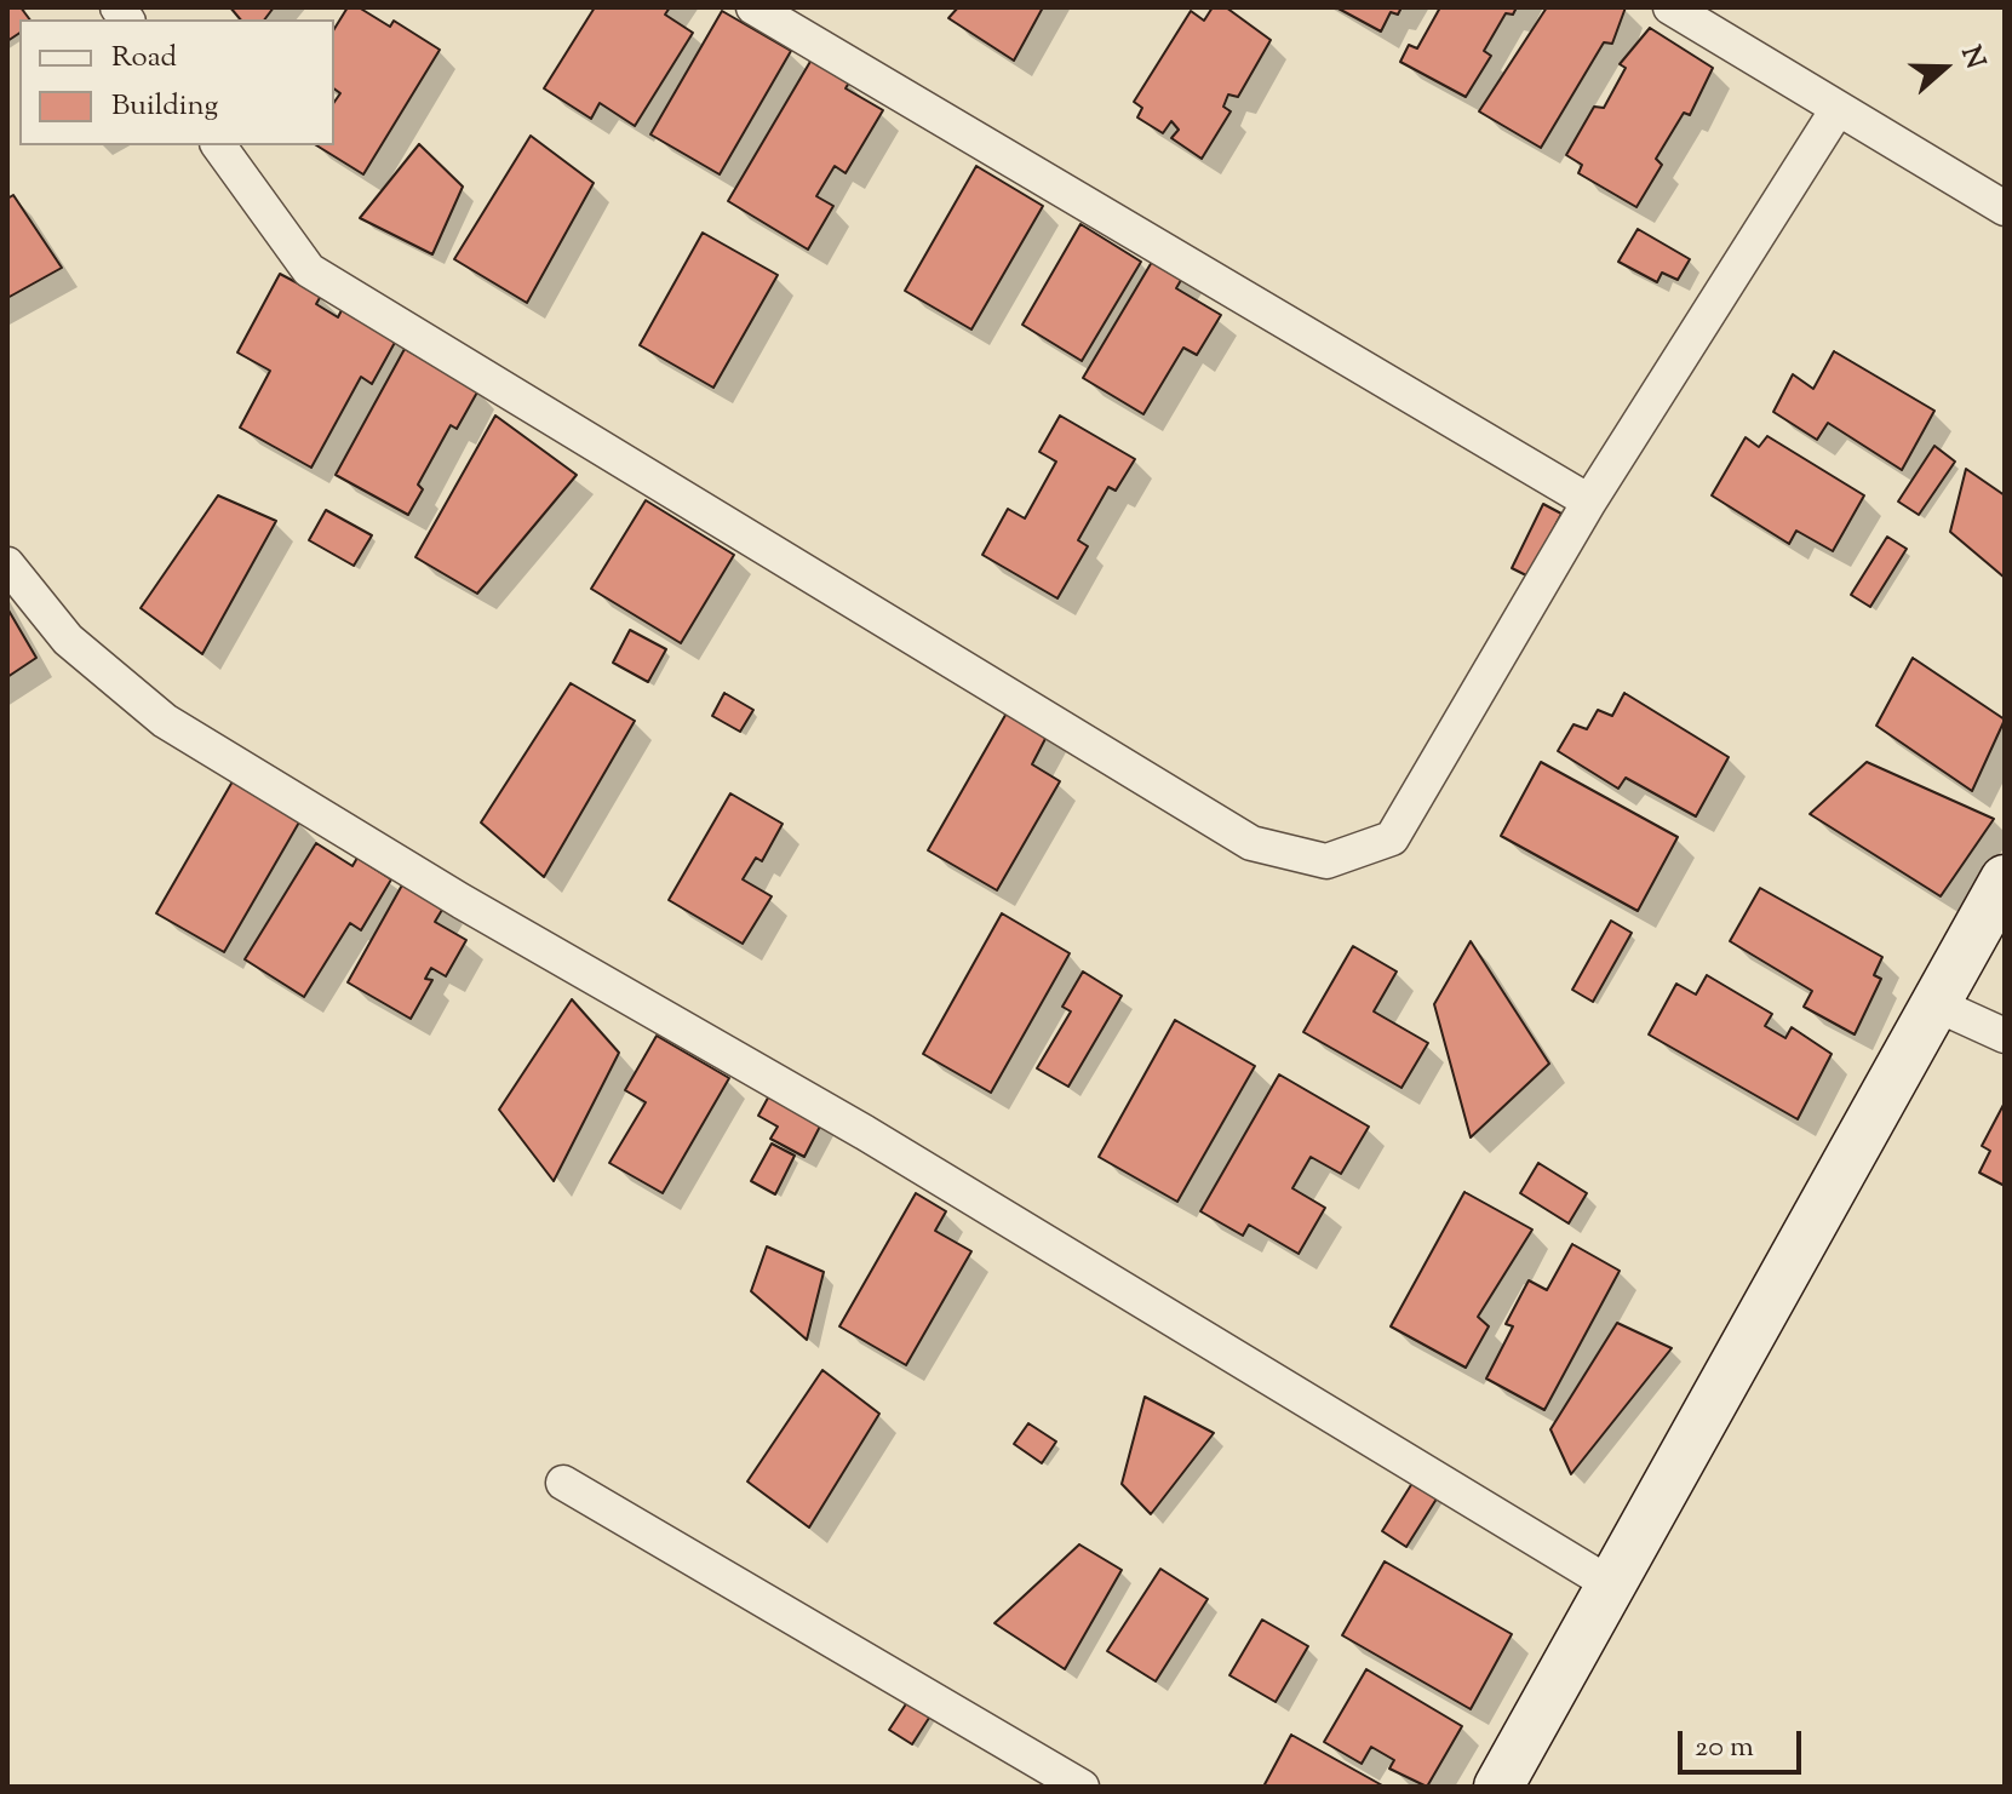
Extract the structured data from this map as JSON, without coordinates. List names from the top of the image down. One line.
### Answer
{"legend":["Road","Building"],"scale_bar":"20 m","north":"right"}
